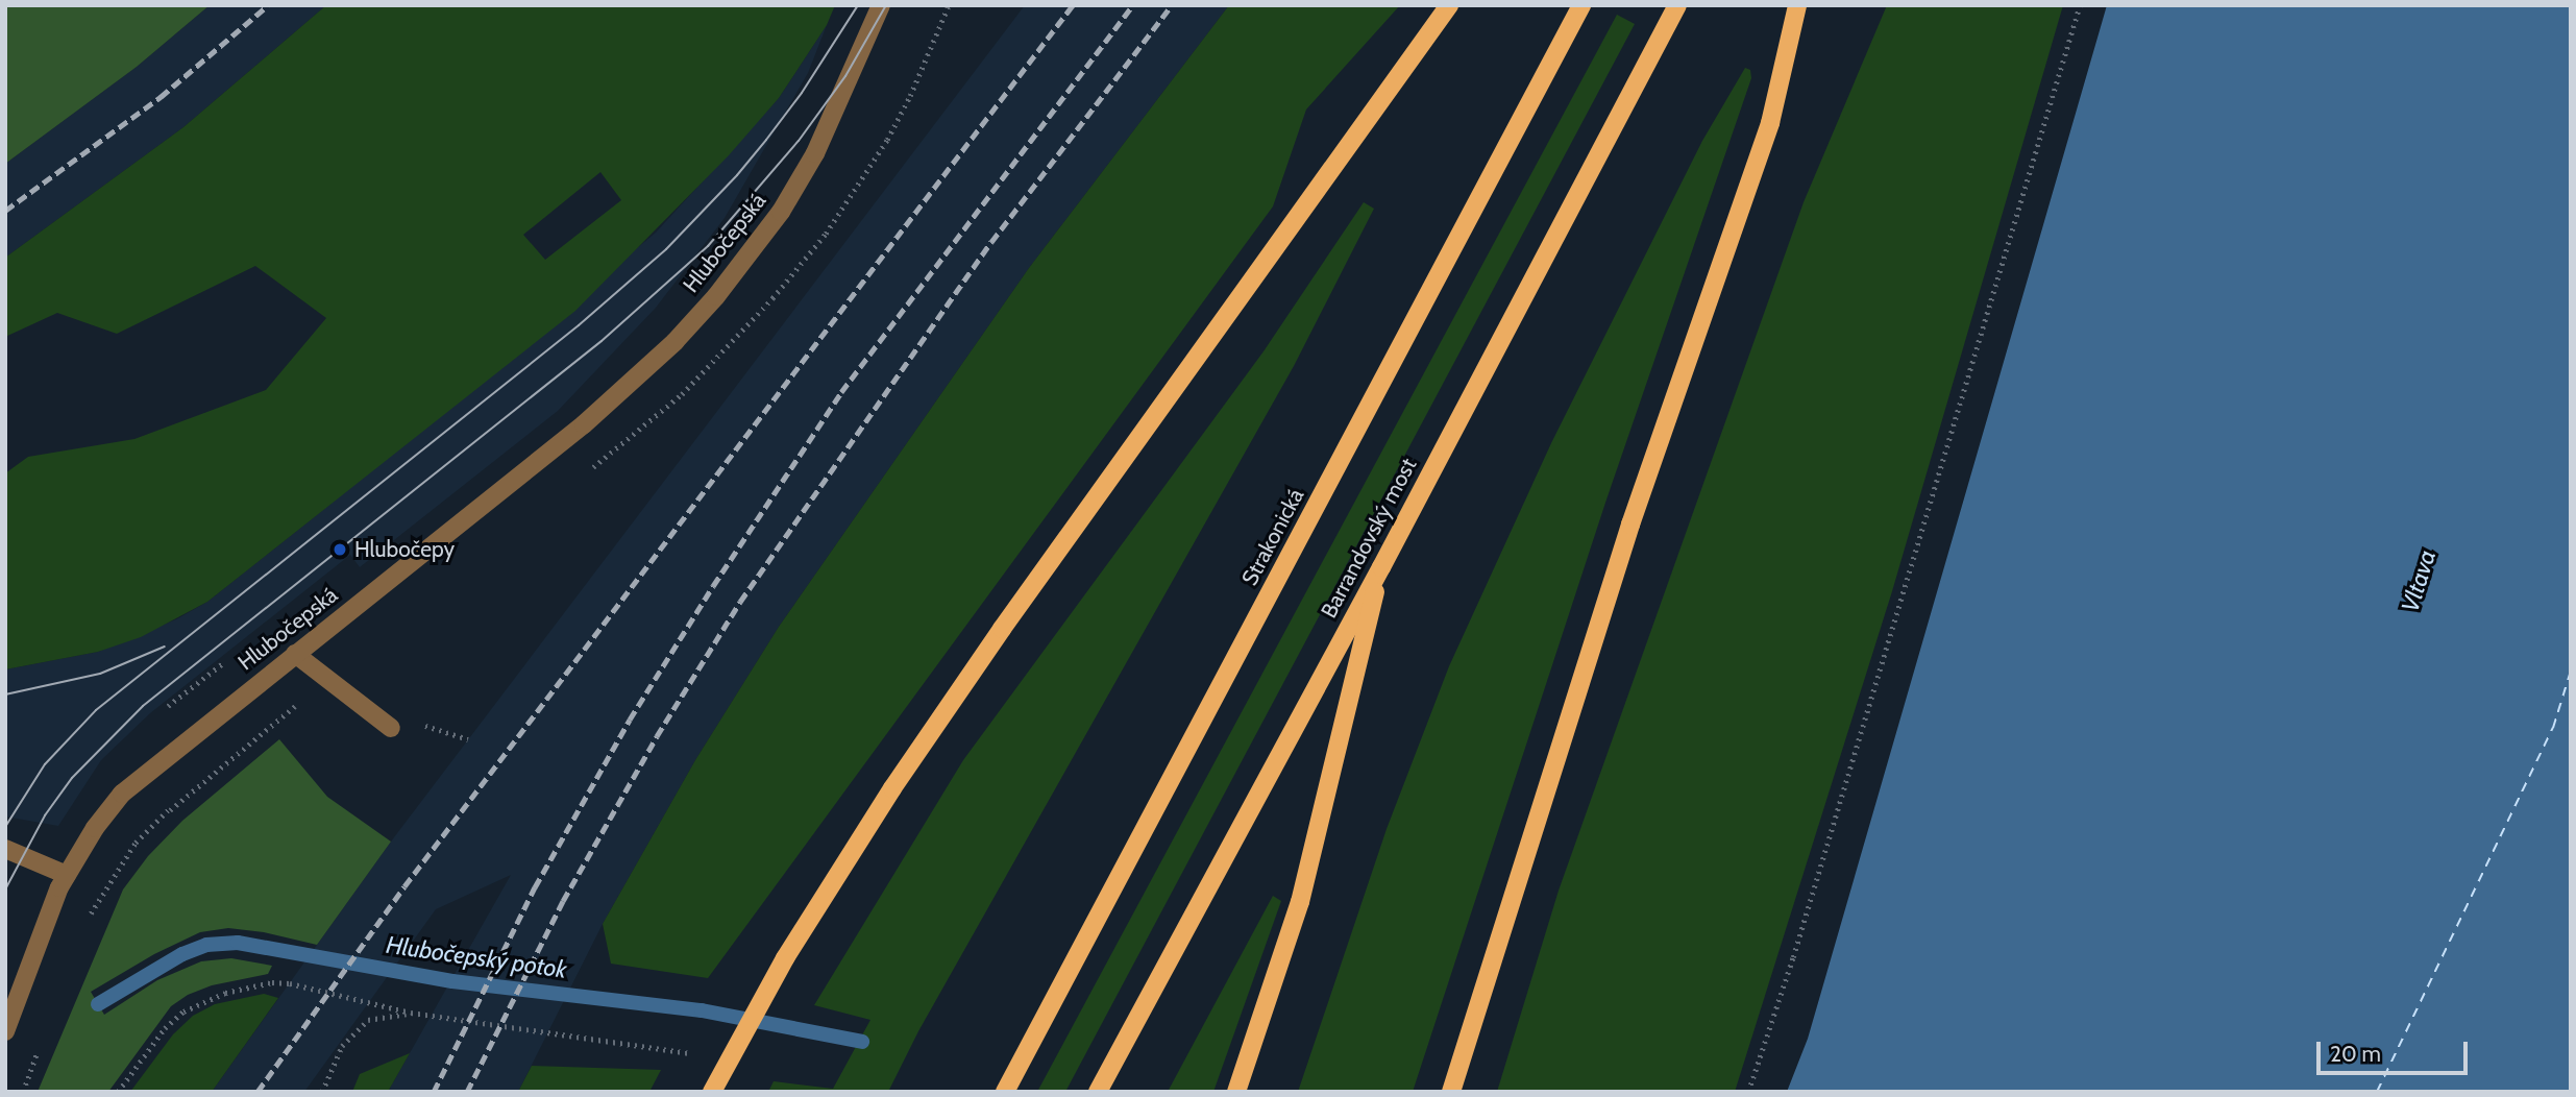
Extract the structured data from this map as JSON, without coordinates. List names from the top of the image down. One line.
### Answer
{"streets":{"main road":["Strakonická","Barrandovský most"],"street":["Hlubočepská"]},"water":["Vltava","Hlubočepský potok"],"places":["Hlubočepy"],"scale_bar":"20 m"}
